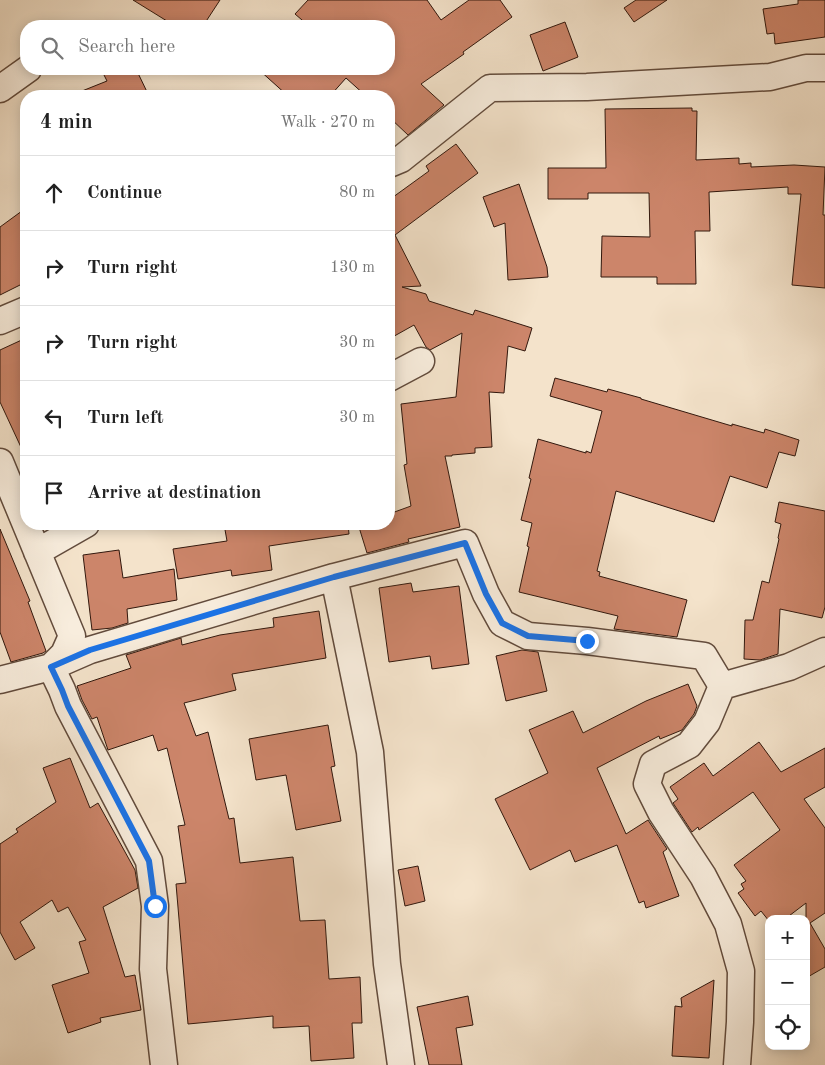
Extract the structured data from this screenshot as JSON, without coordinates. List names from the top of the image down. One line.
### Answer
{"page":{"search":"Search here","heading":["4 min","Walk · 270 m"],"list":[["Continue","80 m"],["Turn right","130 m"],["Turn right","30 m"],["Turn left","30 m"],"Arrive at destination"],"map_buttons":["+","−"]}}
